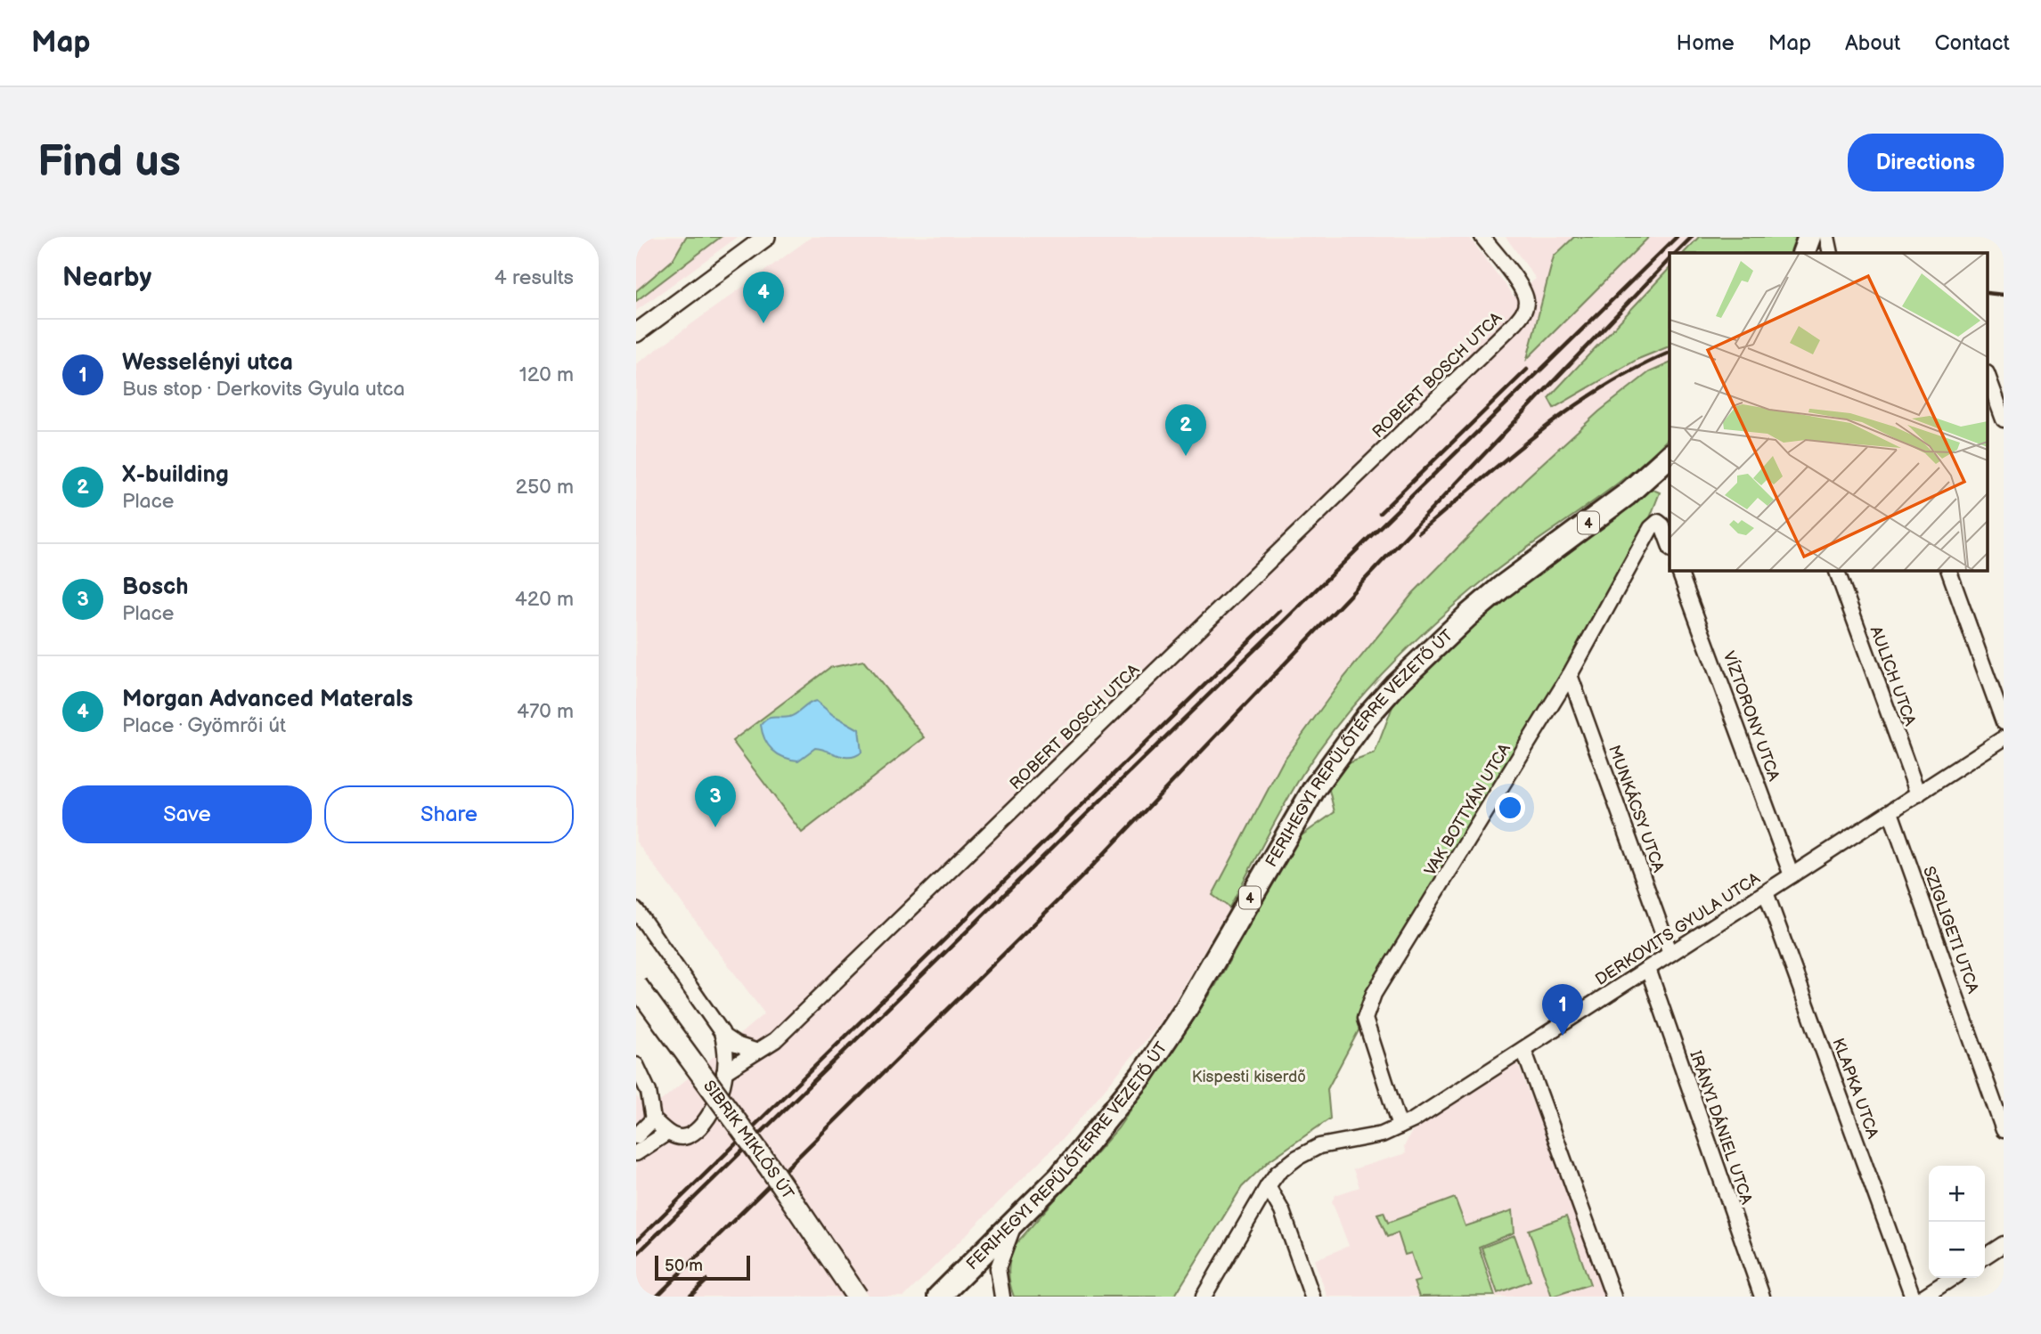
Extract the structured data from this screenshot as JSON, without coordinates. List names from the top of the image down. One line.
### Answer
{"streets":{"main road":["4","FERIHEGYI REPÜLŐTÉRRE VEZETŐ ÚT","SIBRIK MIKLÓS ÚT"],"street":["ROBERT BOSCH UTCA","AULICH UTCA","VÍZTORONY UTCA","MUNKÁCSY UTCA","VAK BOTTYÁN UTCA","DERKOVITS GYULA UTCA","SZIGLIGETI UTCA","KLAPKA UTCA","IRÁNYI DÁNIEL UTCA"]},"crossings":[["AULICH UTCA","DERKOVITS GYULA UTCA"],["VÍZTORONY UTCA","DERKOVITS GYULA UTCA"],["MUNKÁCSY UTCA","VAK BOTTYÁN UTCA"],["MUNKÁCSY UTCA","DERKOVITS GYULA UTCA"],["VAK BOTTYÁN UTCA","DERKOVITS GYULA UTCA"],["DERKOVITS GYULA UTCA","SZIGLIGETI UTCA"],["DERKOVITS GYULA UTCA","KLAPKA UTCA"],["DERKOVITS GYULA UTCA","IRÁNYI DÁNIEL UTCA"]],"parks":["Kispesti kiserdő"],"scale_bar":"50 m","page":{"header":"Map","nav":["Home","Map","About","Contact"],"buttons":["Directions",["Save","Share"]],"title":"Find us","heading":["Nearby","4 results"],"pins":["4","2","3","1"],"list":[{"mark":"1","name":"Wesselényi utca","note":"Bus stop · Derkovits Gyula utca","value":"120 m"},{"mark":"2","name":"X-building","note":"Place","value":"250 m"},{"mark":"3","name":"Bosch","note":"Place","value":"420 m"},{"mark":"4","name":"Morgan Advanced Materals","note":"Place · Gyömrői út","value":"470 m"}],"map_buttons":["+","−"],"scale":"50 m"}}
